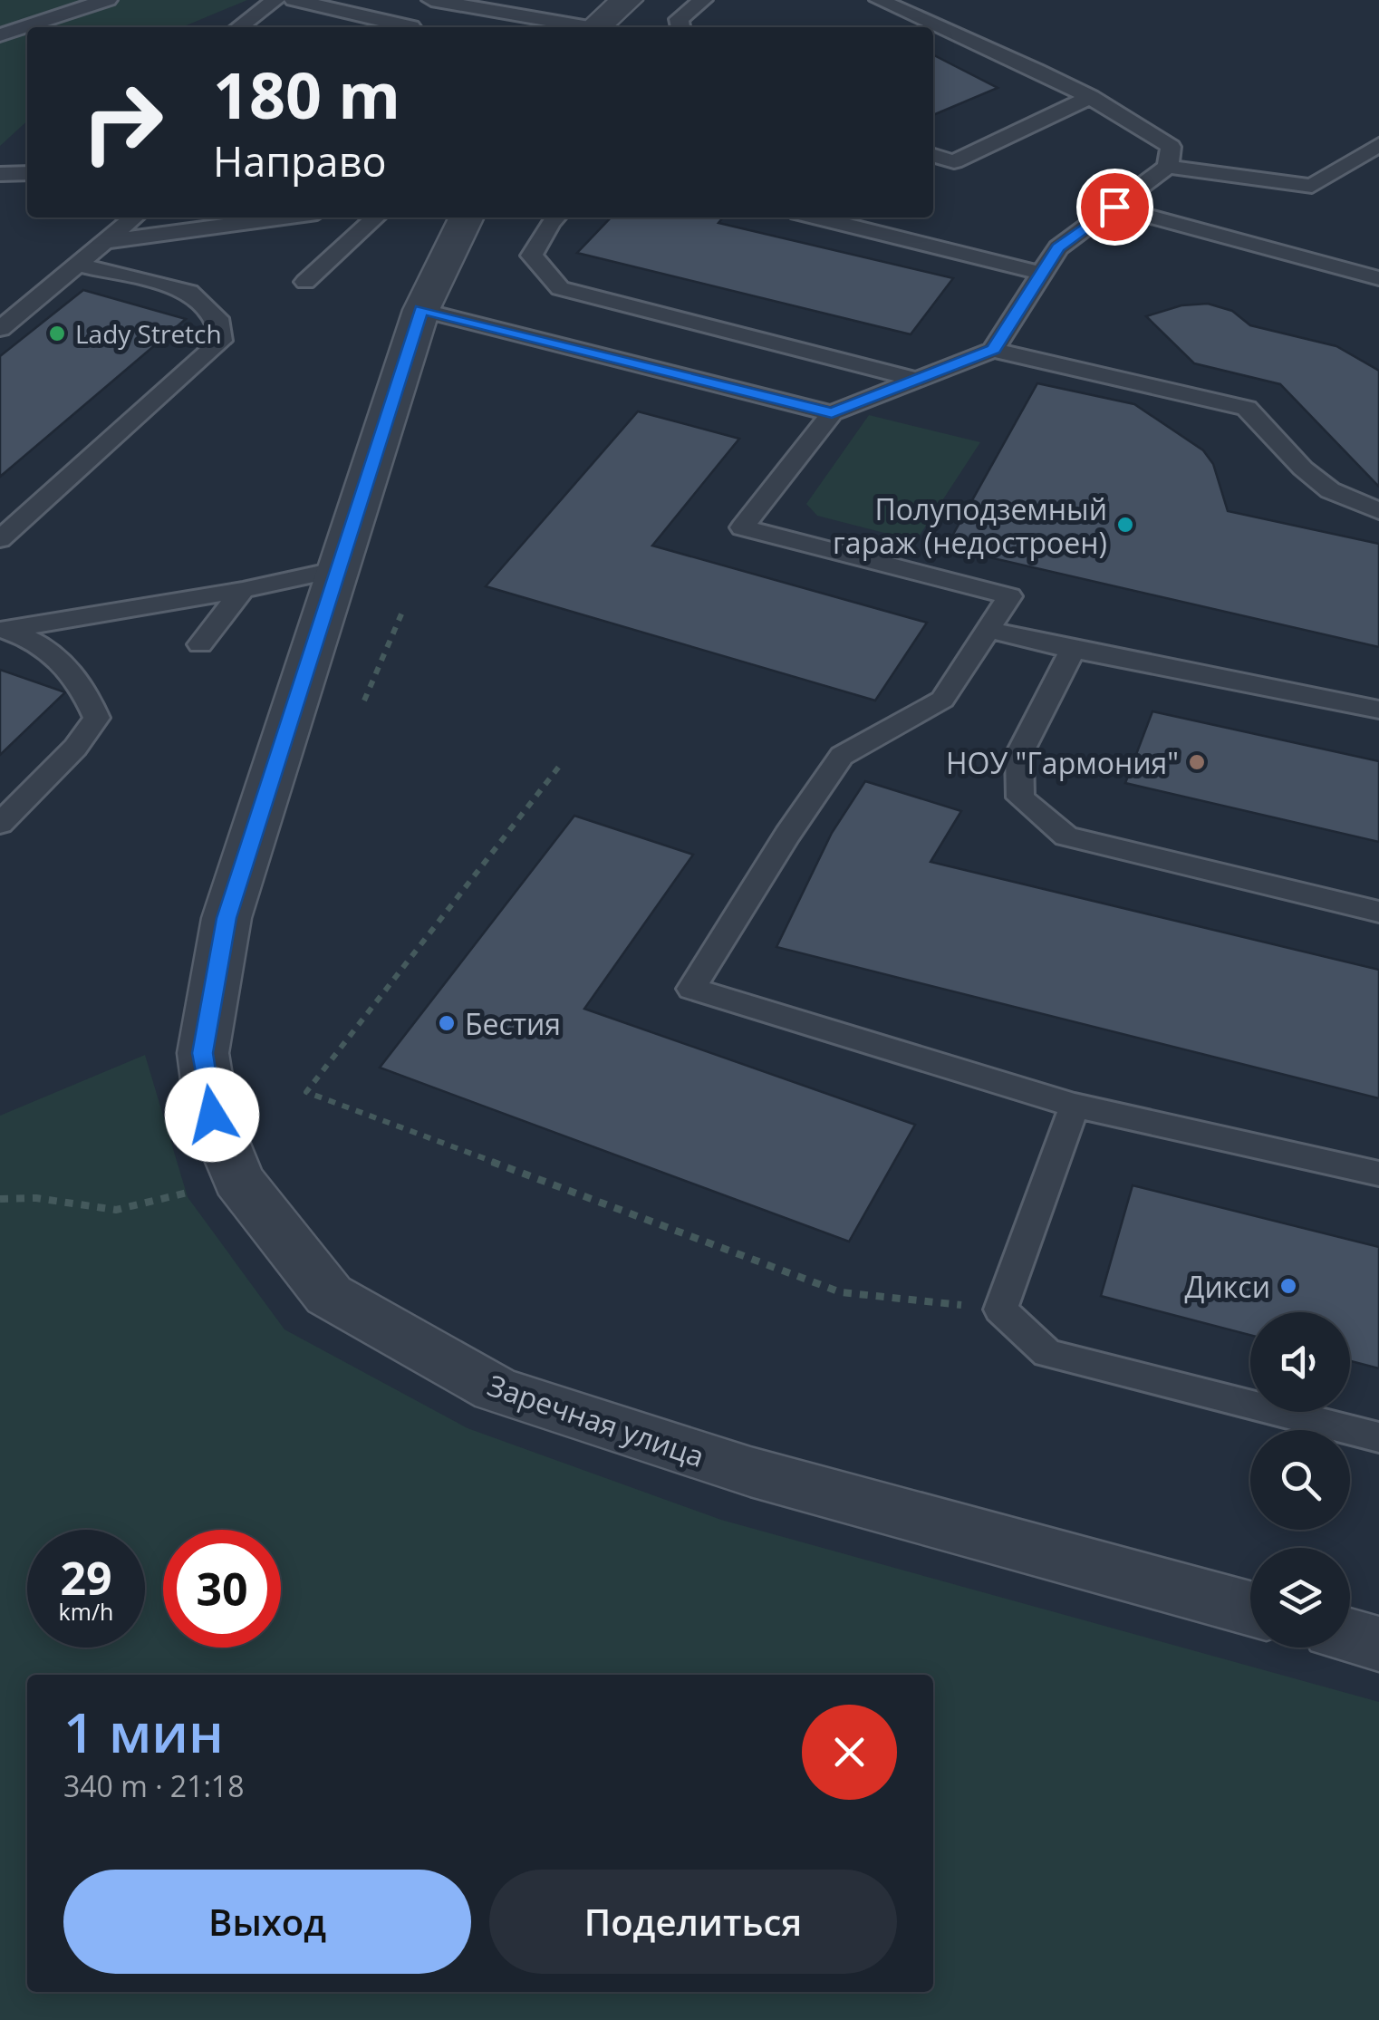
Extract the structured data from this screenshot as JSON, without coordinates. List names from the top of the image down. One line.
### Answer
{"streets":{"street":["Заречная улица"]},"places":["Lady Stretch","Полуподземный гараж (недостроен)","НОУ \"Гармония\"","Бестия","Дикси"],"page":{"turn":["180 m","Направо"],"speed":"29 km/h","limit":"30","heading":["1 мин","340 m · 21:18"],"buttons":["Выход","Поделиться"]}}
